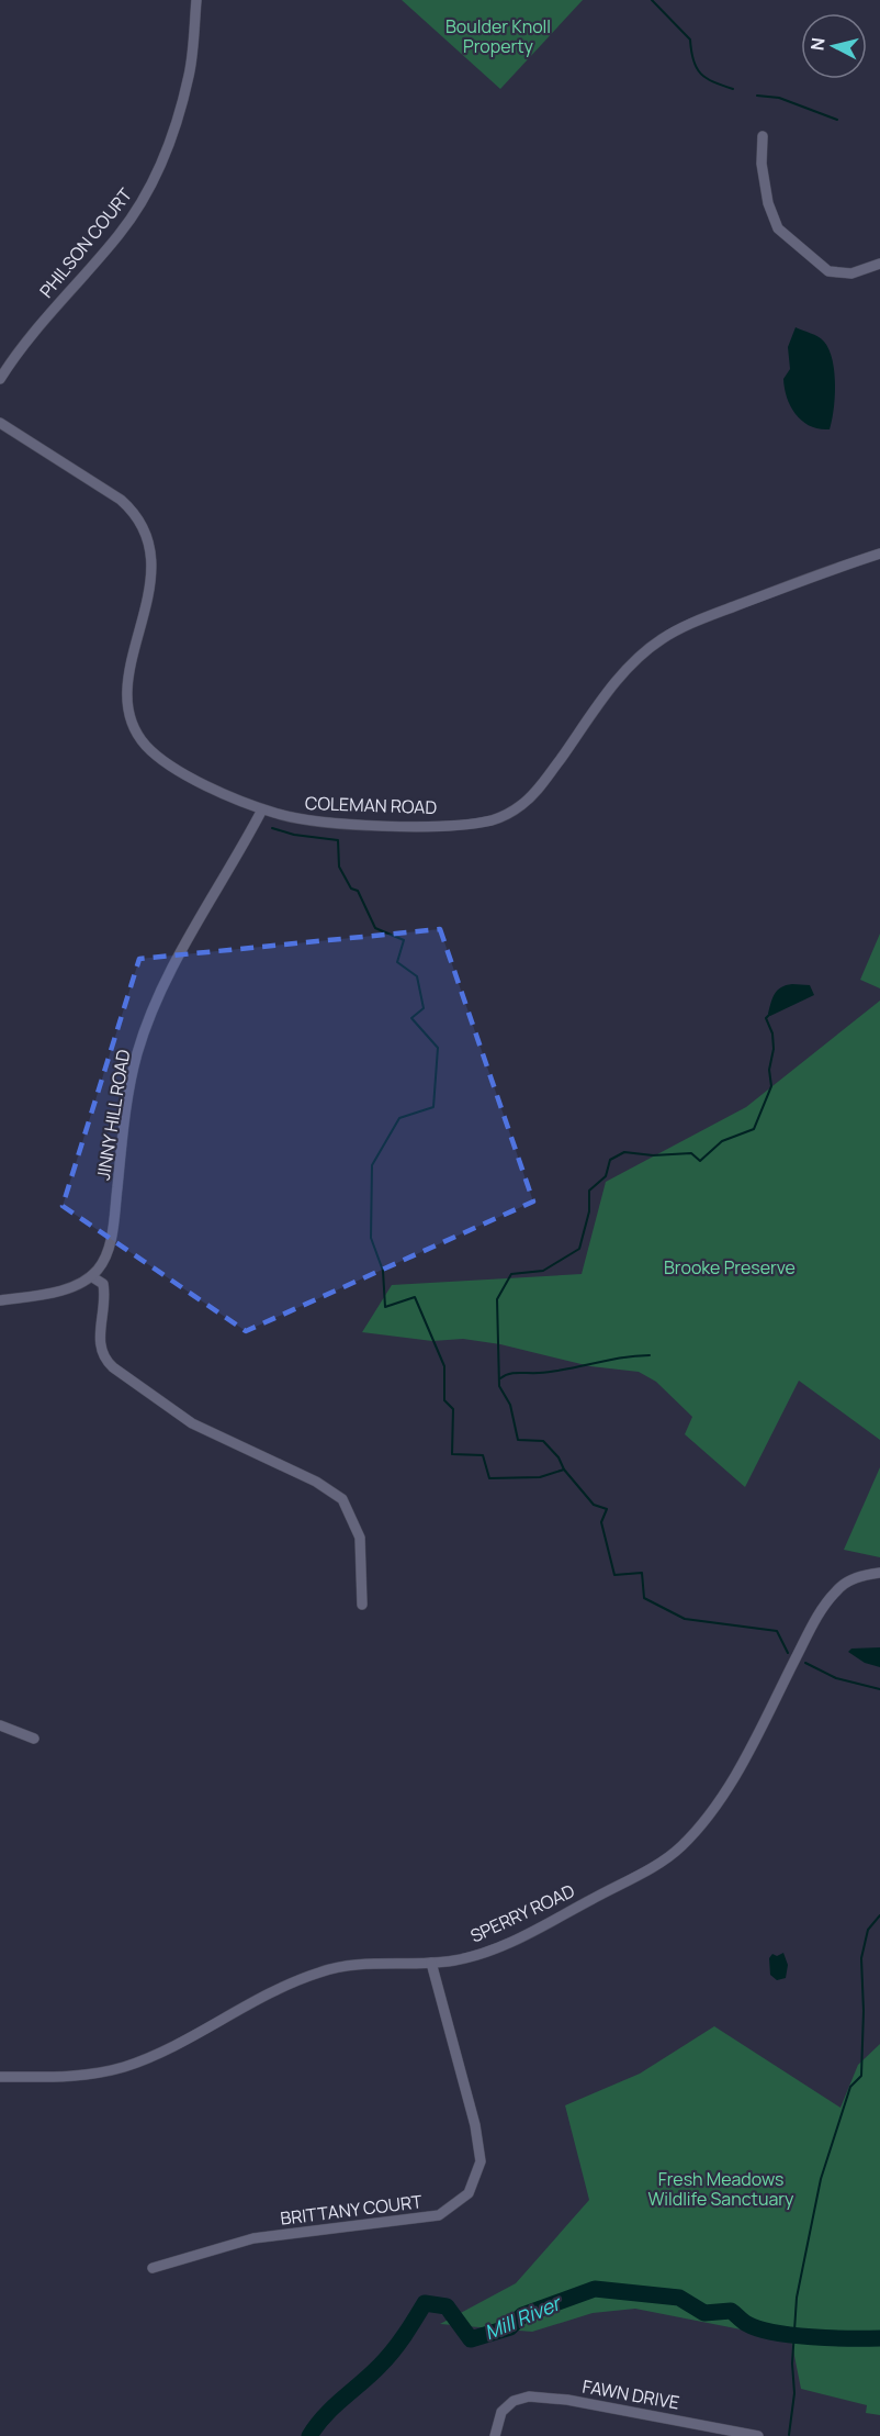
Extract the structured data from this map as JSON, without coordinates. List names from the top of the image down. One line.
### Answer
{"streets":{"street":["PHILSON COURT","COLEMAN ROAD","JINNY HILL ROAD","SPERRY ROAD","BRITTANY COURT","FAWN DRIVE"]},"crossings":[["COLEMAN ROAD","JINNY HILL ROAD"],["SPERRY ROAD","BRITTANY COURT"]],"water":["Mill River"],"parks":["Boulder Knoll Property","Brooke Preserve","Fresh Meadows Wildlife Sanctuary"],"north":"left"}
